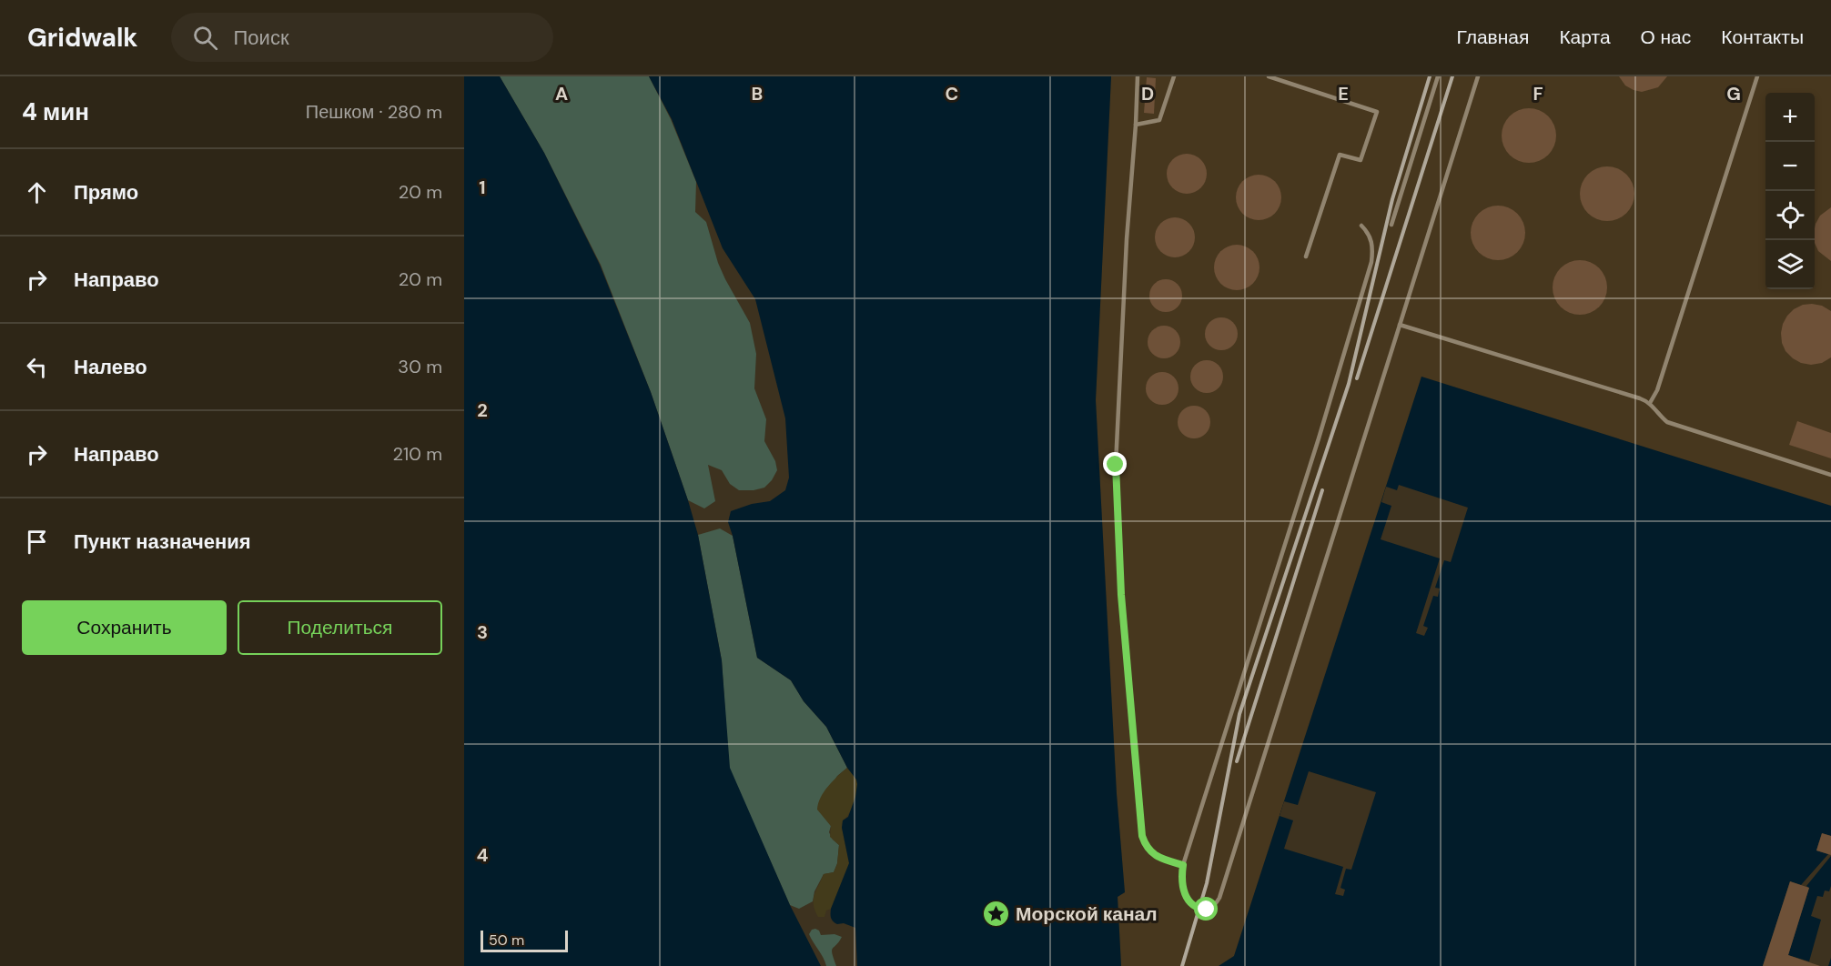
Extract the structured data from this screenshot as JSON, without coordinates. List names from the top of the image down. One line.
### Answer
{"places":{"place":["Морской канал"]},"scale_bar":"50 m","page":{"header":"Gridwalk","search":"Поиск","nav":["Главная","Карта","О нас","Контакты"],"heading":["4 мин","Пешком · 280 m"],"map_buttons":["+","−"],"list":[["Прямо","20 m"],["Направо","20 m"],["Налево","30 m"],["Направо","210 m"],"Пункт назначения"],"buttons":["Сохранить","Поделиться"],"scale":"50 m"},"grid":{"columns":["A","B","C","D","E","F","G"],"rows":["1","2","3","4"]}}
